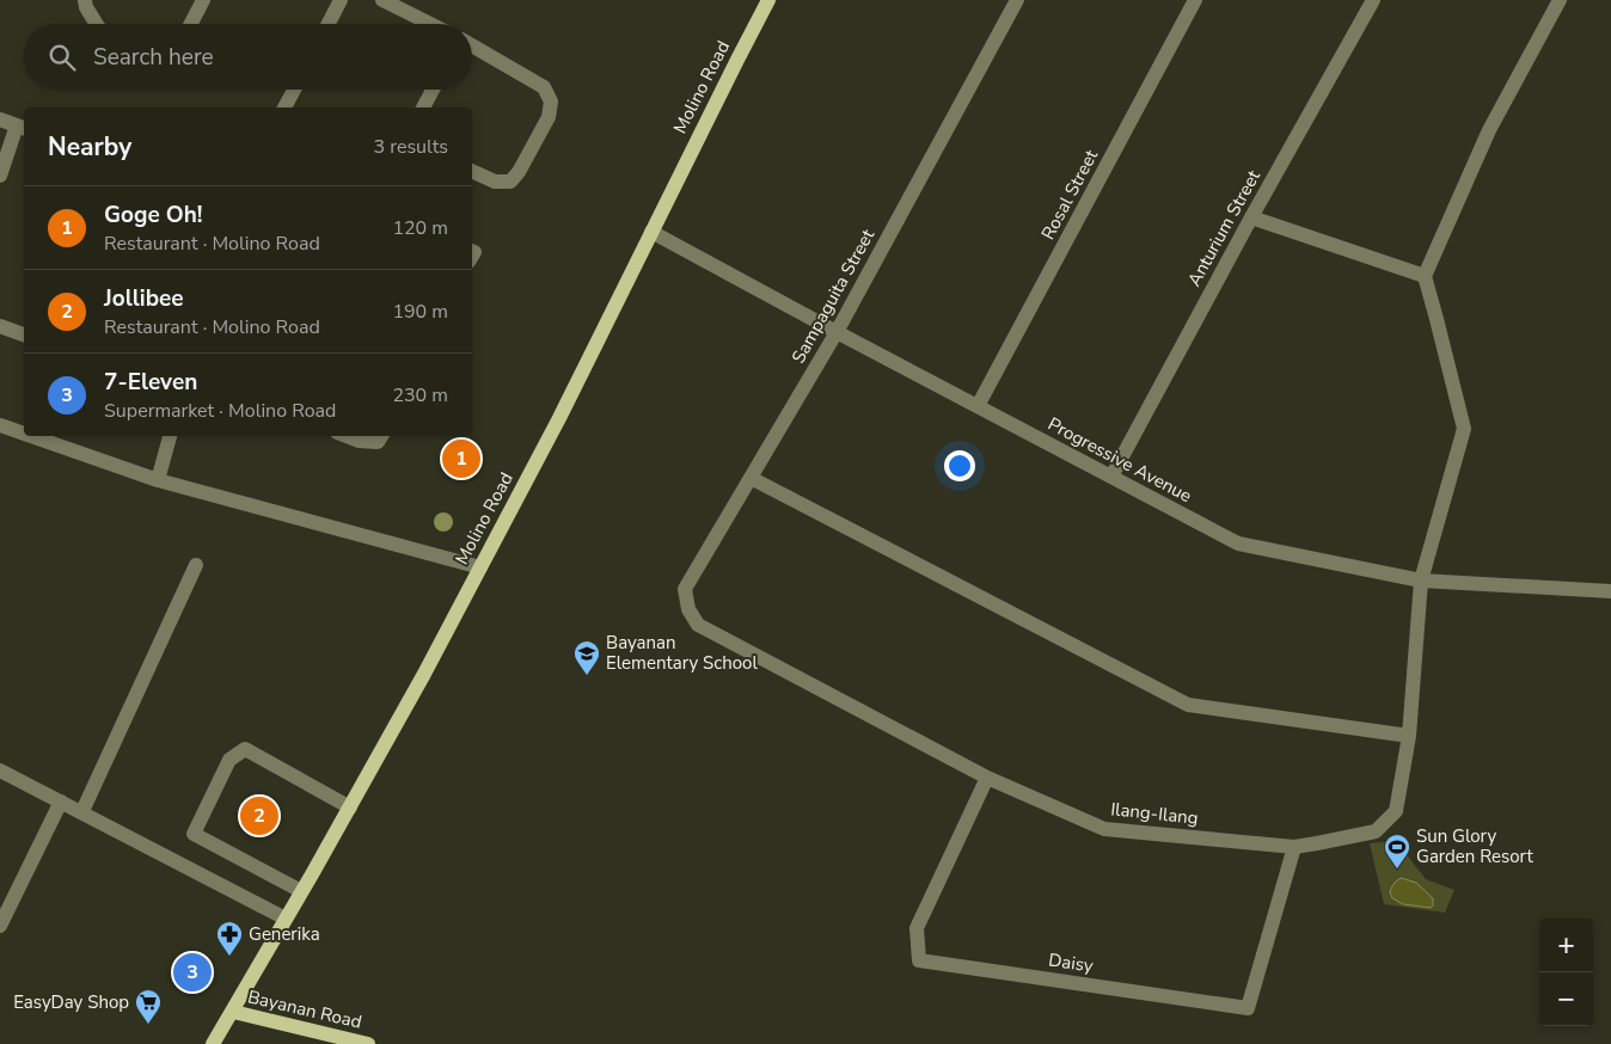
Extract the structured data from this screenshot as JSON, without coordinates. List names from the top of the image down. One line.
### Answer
{"streets":{"main road":["Molino Road","Bayanan Road"],"street":["Rosal Street","Anturium Street","Sampaguita Street","Progressive Avenue","Ilang-Ilang","Daisy"]},"crossings":[["Molino Road","Progressive Avenue"],["Molino Road","Bayanan Road"],["Rosal Street","Progressive Avenue"],["Anturium Street","Progressive Avenue"],["Sampaguita Street","Progressive Avenue"],["Sampaguita Street","Ilang-Ilang"],["Progressive Avenue","Ilang-Ilang"],["Ilang-Ilang","Daisy"]],"places":{"school or university":["Bayanan Elementary School"],"sports":["Sun Glory Garden Resort"],"pharmacy":["Generika"],"supermarket":["EasyDay Shop"]},"page":{"search":"Search here","heading":["Nearby","3 results"],"list":[{"mark":"1","name":"Goge Oh!","note":"Restaurant · Molino Road","value":"120 m"},{"mark":"2","name":"Jollibee","note":"Restaurant · Molino Road","value":"190 m"},{"mark":"3","name":"7-Eleven","note":"Supermarket · Molino Road","value":"230 m"}],"pins":["1","2","3"],"map_buttons":["+","−"]}}
